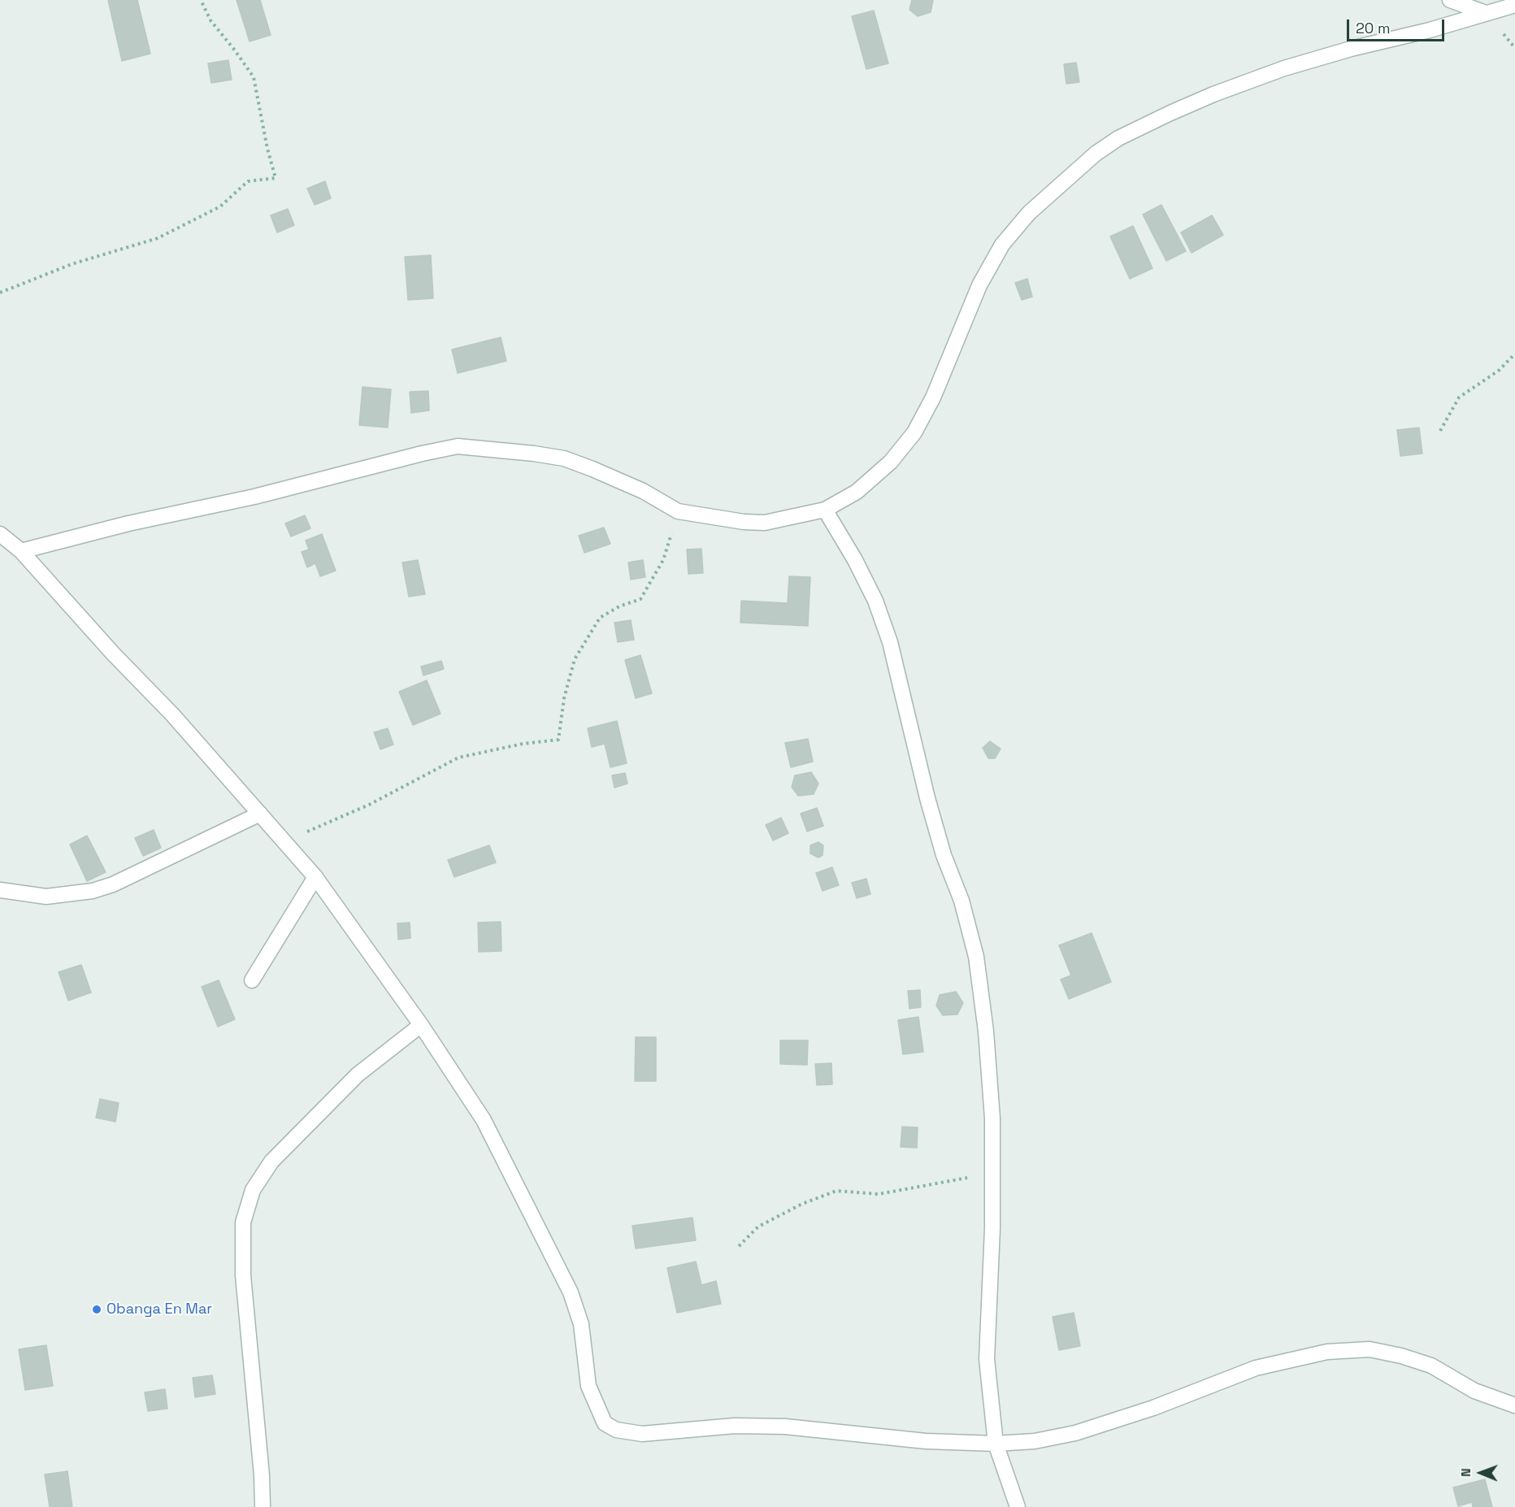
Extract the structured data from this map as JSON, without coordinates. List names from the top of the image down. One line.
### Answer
{"places":["Obanga En Mar"],"scale_bar":"20 m","north":"left"}
